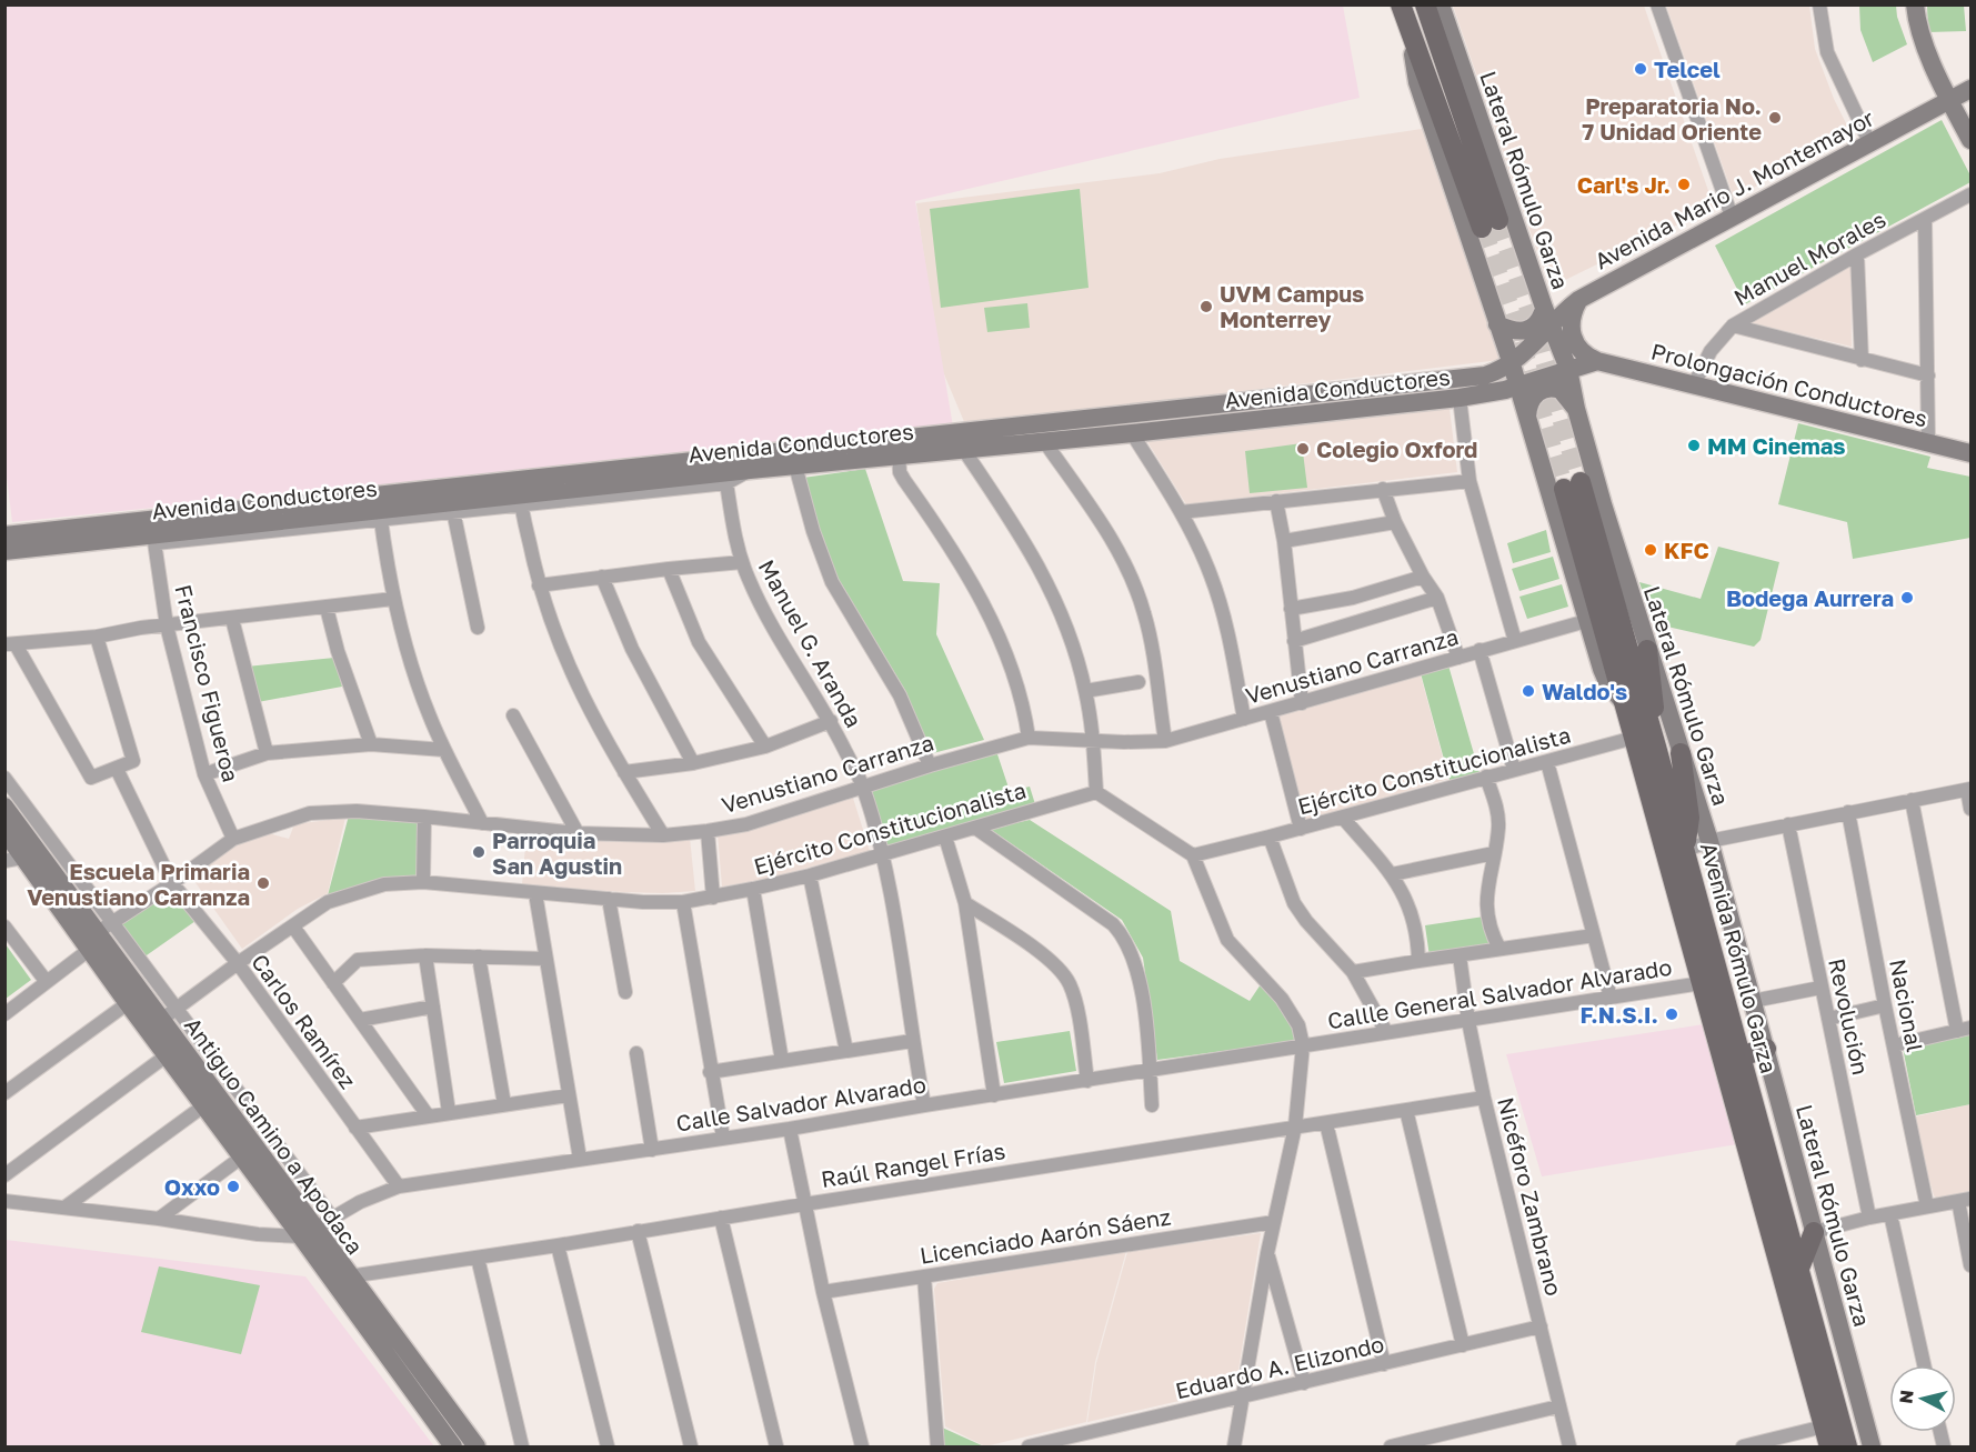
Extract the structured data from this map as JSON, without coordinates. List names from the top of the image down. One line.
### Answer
{"streets":{"main road":["Lateral Rómulo Garza","Avenida Mario J. Montemayor","Prolongación Conductores","Avenida Conductores","Avenida Rómulo Garza","Antiguo Camino a Apodaca"],"street":["Manuel Morales","Manuel G. Aranda","Venustiano Carranza","Francisco Figueroa","Ejército Constitucionalista","Callle General Salvador Alvarado","Nacional","Revolución","Carlos Ramírez","Calle Salvador Alvarado","Raúl Rangel Frías","Nicéforo Zambrano","Licenciado Aarón Sáenz","Eduardo A. Elizondo"]},"crossings":[["Lateral Rómulo Garza","Avenida Mario J. Montemayor"],["Lateral Rómulo Garza","Prolongación Conductores"],["Lateral Rómulo Garza","Avenida Conductores"],["Avenida Mario J. Montemayor","Avenida Conductores"],["Manuel Morales","Prolongación Conductores"],["Prolongación Conductores","Avenida Conductores"],["Avenida Conductores","Manuel G. Aranda"],["Avenida Conductores","Francisco Figueroa"],["Manuel G. Aranda","Venustiano Carranza"],["Manuel G. Aranda","Ejército Constitucionalista"],["Manuel G. Aranda","Calle Salvador Alvarado"],["Venustiano Carranza","Francisco Figueroa"],["Venustiano Carranza","Carlos Ramírez"],["Venustiano Carranza","Antiguo Camino a Apodaca"],["Ejército Constitucionalista","Avenida Rómulo Garza"],["Ejército Constitucionalista","Carlos Ramírez"],["Ejército Constitucionalista","Antiguo Camino a Apodaca"],["Avenida Rómulo Garza","Callle General Salvador Alvarado"],["Callle General Salvador Alvarado","Calle Salvador Alvarado"],["Callle General Salvador Alvarado","Nicéforo Zambrano"],["Carlos Ramírez","Calle Salvador Alvarado"],["Calle Salvador Alvarado","Antiguo Camino a Apodaca"],["Antiguo Camino a Apodaca","Raúl Rangel Frías"],["Raúl Rangel Frías","Nicéforo Zambrano"],["Nicéforo Zambrano","Eduardo A. Elizondo"]],"places":["Telcel","Preparatoria No. 7 Unidad Oriente","Carl's Jr.","UVM Campus Monterrey","MM Cinemas","Colegio Oxford","KFC","Bodega Aurrera","Waldo's","Parroquia San Agustin","Escuela Primaria Venustiano Carranza","F.N.S.I.","Oxxo"],"north":"left"}
